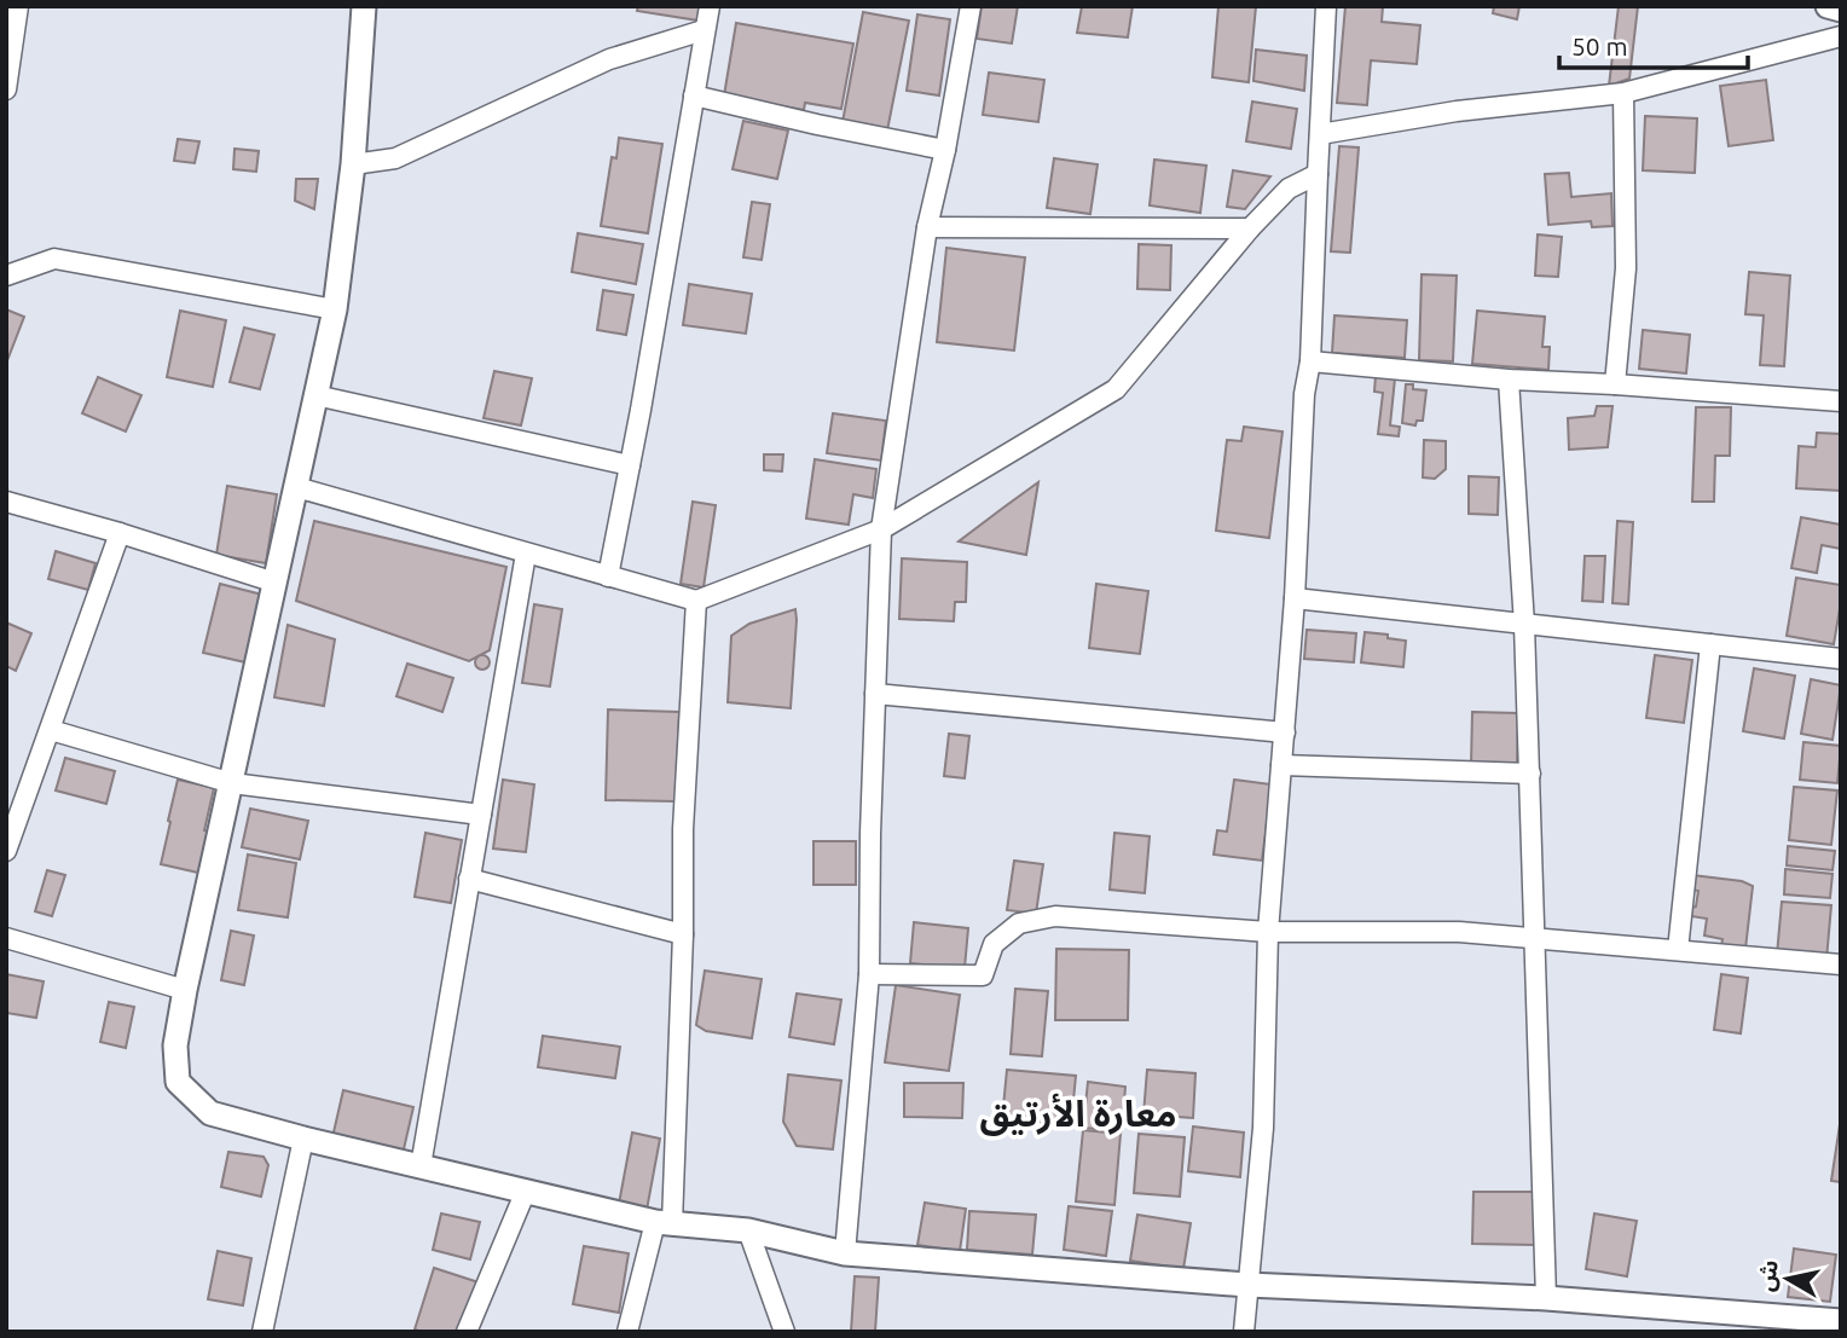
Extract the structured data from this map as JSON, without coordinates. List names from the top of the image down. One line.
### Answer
{"districts":["معارة الأرتيق"],"scale_bar":"50 m","north":"left"}
